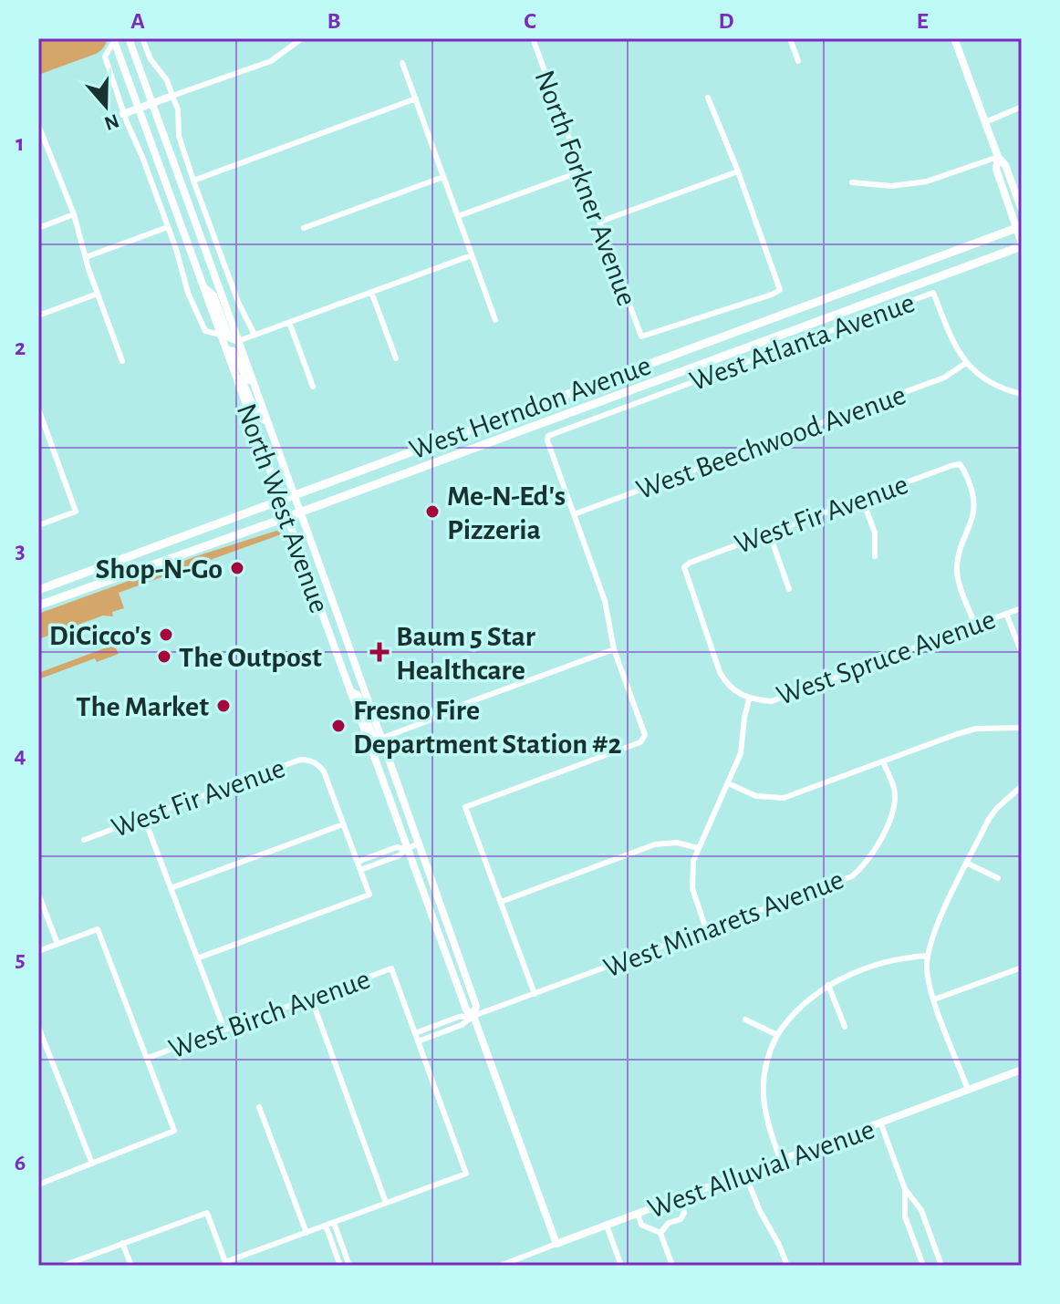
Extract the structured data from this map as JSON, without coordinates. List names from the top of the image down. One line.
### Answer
{"streets":{"main road":["West Herndon Avenue"],"street":["North Forkner Avenue","West Atlanta Avenue","West Beechwood Avenue","North West Avenue","West Fir Avenue","West Spruce Avenue","West Minarets Avenue","West Birch Avenue","West Alluvial Avenue"]},"crossings":[["West Atlanta Avenue","West Beechwood Avenue"],["West Herndon Avenue","North West Avenue"],["North West Avenue","West Minarets Avenue"],["North West Avenue","West Alluvial Avenue"],["West Fir Avenue","West Spruce Avenue"],["West Minarets Avenue","West Birch Avenue"]],"places":{"other":["Me-N-Ed's Pizzeria","Shop-N-Go","DiCicco's","The Outpost","The Market","Fresno Fire Department Station #2"],"health":["Baum 5 Star Healthcare"]},"north":"bottom","grid":{"columns":["A","B","C","D","E"],"rows":["1","2","3","4","5","6"]}}
